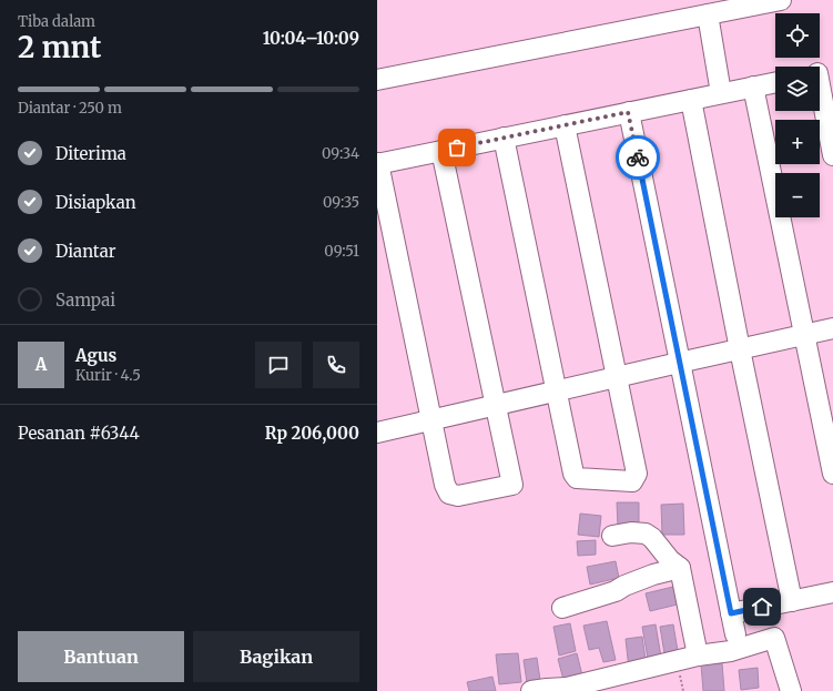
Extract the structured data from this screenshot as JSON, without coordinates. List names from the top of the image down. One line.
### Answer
{"page":{"heading":["2 mnt","Tiba dalam","10:04–10:09"],"panel":["Agus","Kurir · 4.5","Pesanan #6344","Rp 206,000"],"map_buttons":["+","−"],"bar":"Diantar · 250 m","list":[["Diterima","09:34"],["Disiapkan","09:35"],["Diantar","09:51"],"Sampai"],"round":"A","buttons":["Bantuan","Bagikan"]}}
